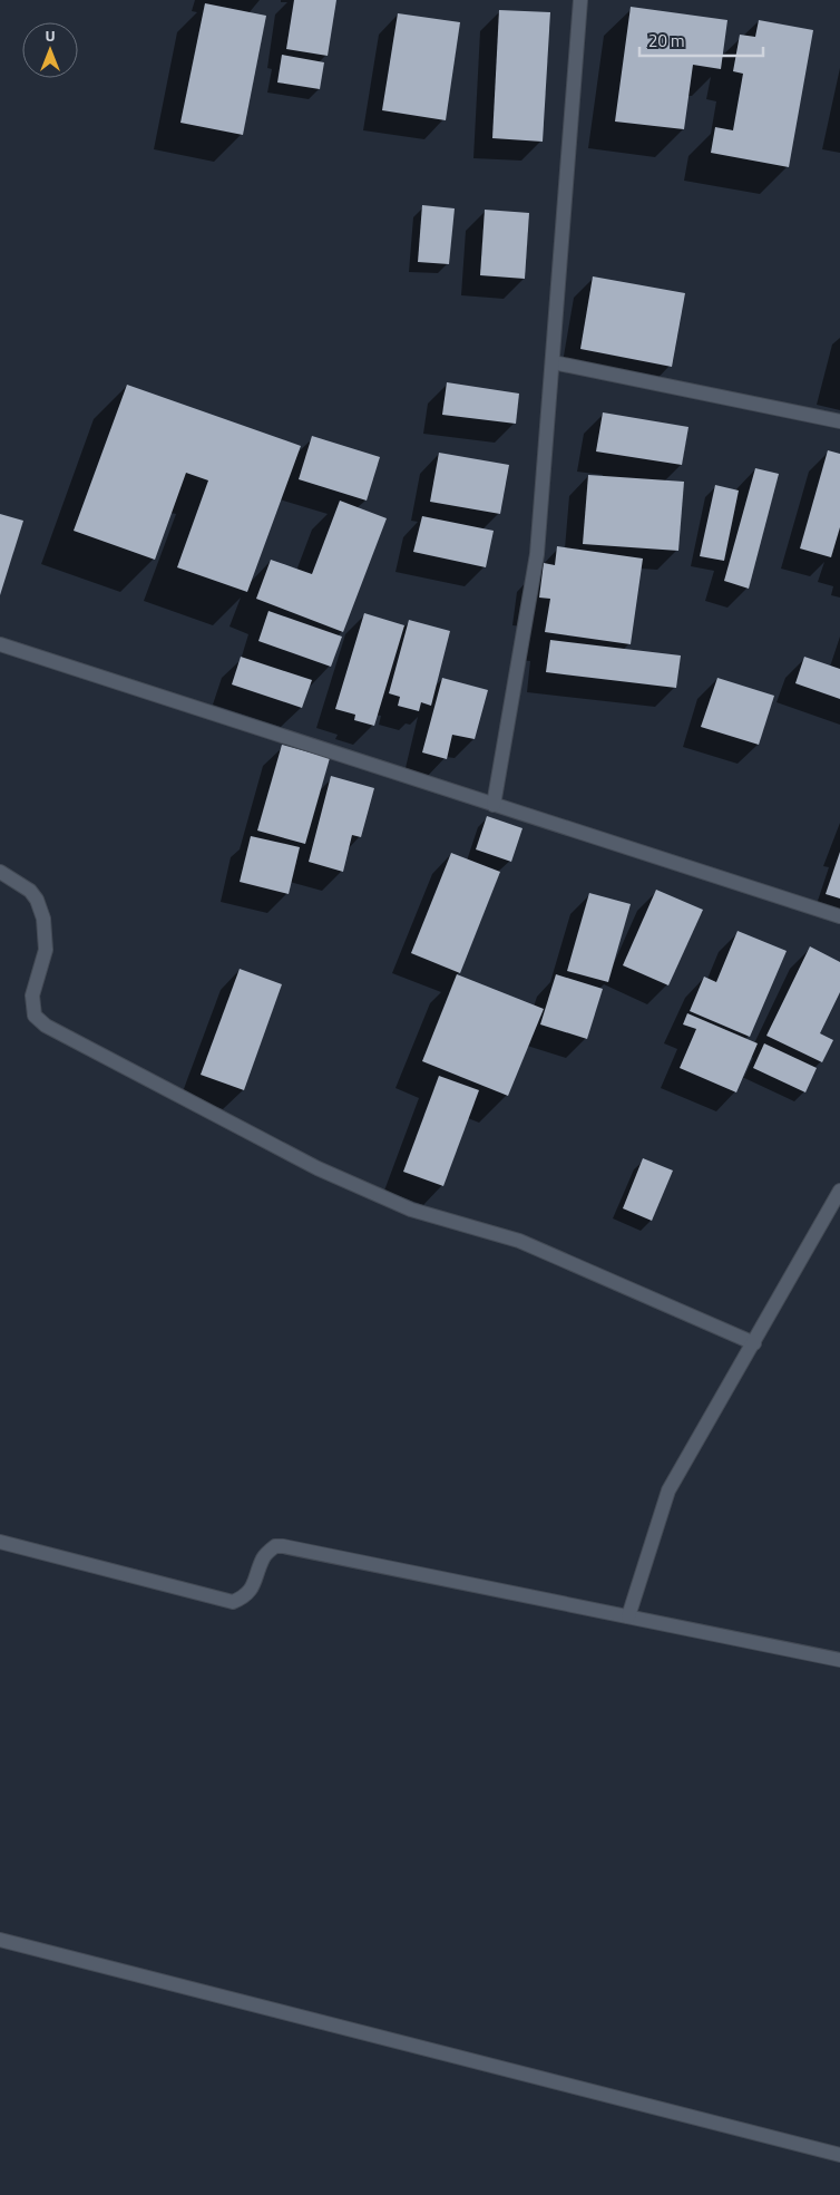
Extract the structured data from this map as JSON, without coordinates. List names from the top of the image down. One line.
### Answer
{"scale_bar":"20 m","north":"top"}
